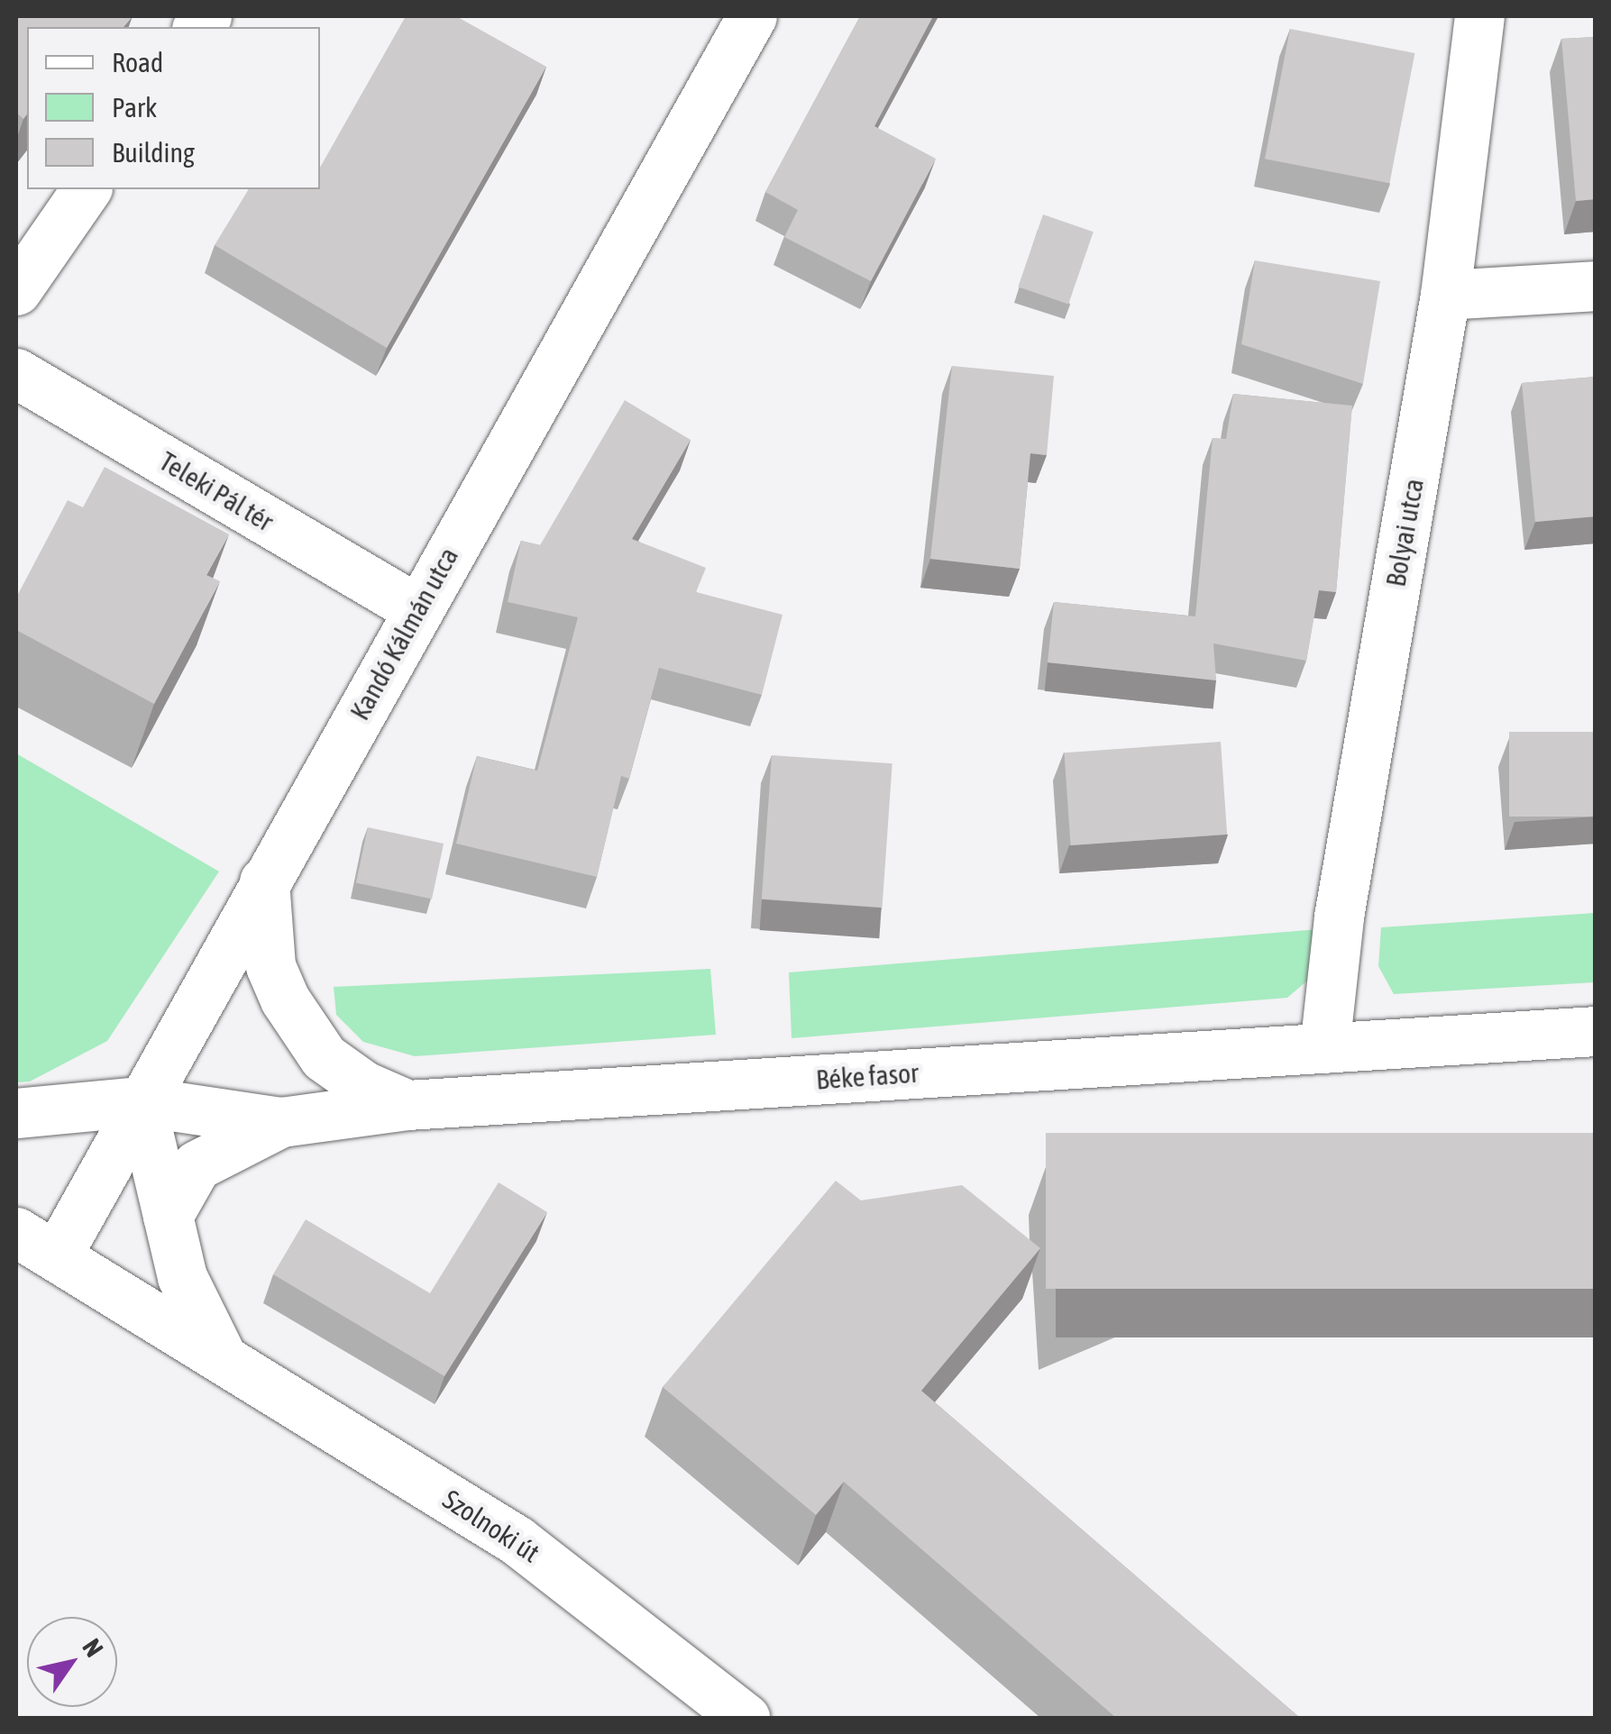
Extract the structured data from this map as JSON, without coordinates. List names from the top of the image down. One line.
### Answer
{"streets":{"street":["Teleki Pál tér","Bolyai utca","Kandó Kálmán utca","Béke fasor","Szolnoki út"]},"crossings":[["Teleki Pál tér","Kandó Kálmán utca"],["Bolyai utca","Béke fasor"],["Kandó Kálmán utca","Béke fasor"],["Kandó Kálmán utca","Szolnoki út"]],"legend":["Road","Park","Building"],"north":"top right"}
